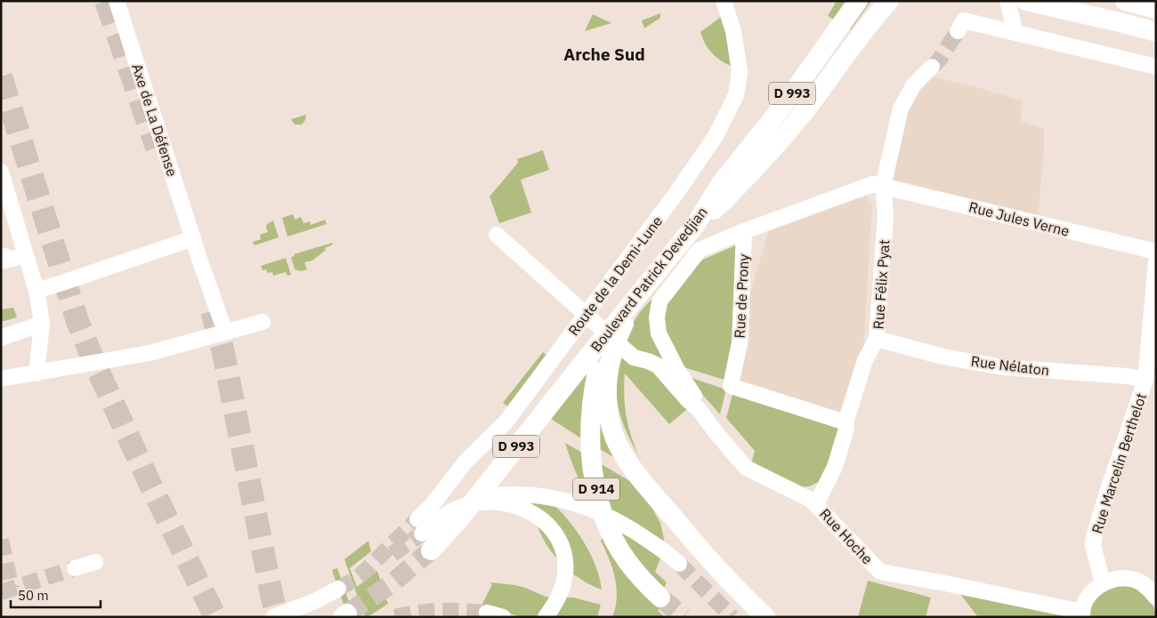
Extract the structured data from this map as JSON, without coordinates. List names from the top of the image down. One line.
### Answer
{"streets":{"main road":["D 993","Boulevard Patrick Devedjian","D 914"],"street":["Axe de La Défense","Rue Jules Verne","Route de la Demi-Lune","Rue Félix Pyat","Rue de Prony","Rue Nélaton","Rue Marcelin Berthelot","Rue Hoche"]},"crossings":[["Rue Jules Verne","Rue Félix Pyat"],["Route de la Demi-Lune","Boulevard Patrick Devedjian"],["Boulevard Patrick Devedjian","D 914"],["Rue Félix Pyat","Rue de Prony"],["Rue Félix Pyat","Rue Nélaton"],["Rue Félix Pyat","Rue Hoche"],["Rue de Prony","Rue Hoche"],["Rue Nélaton","Rue Marcelin Berthelot"]],"districts":["Arche Sud"],"scale_bar":"50 m"}
